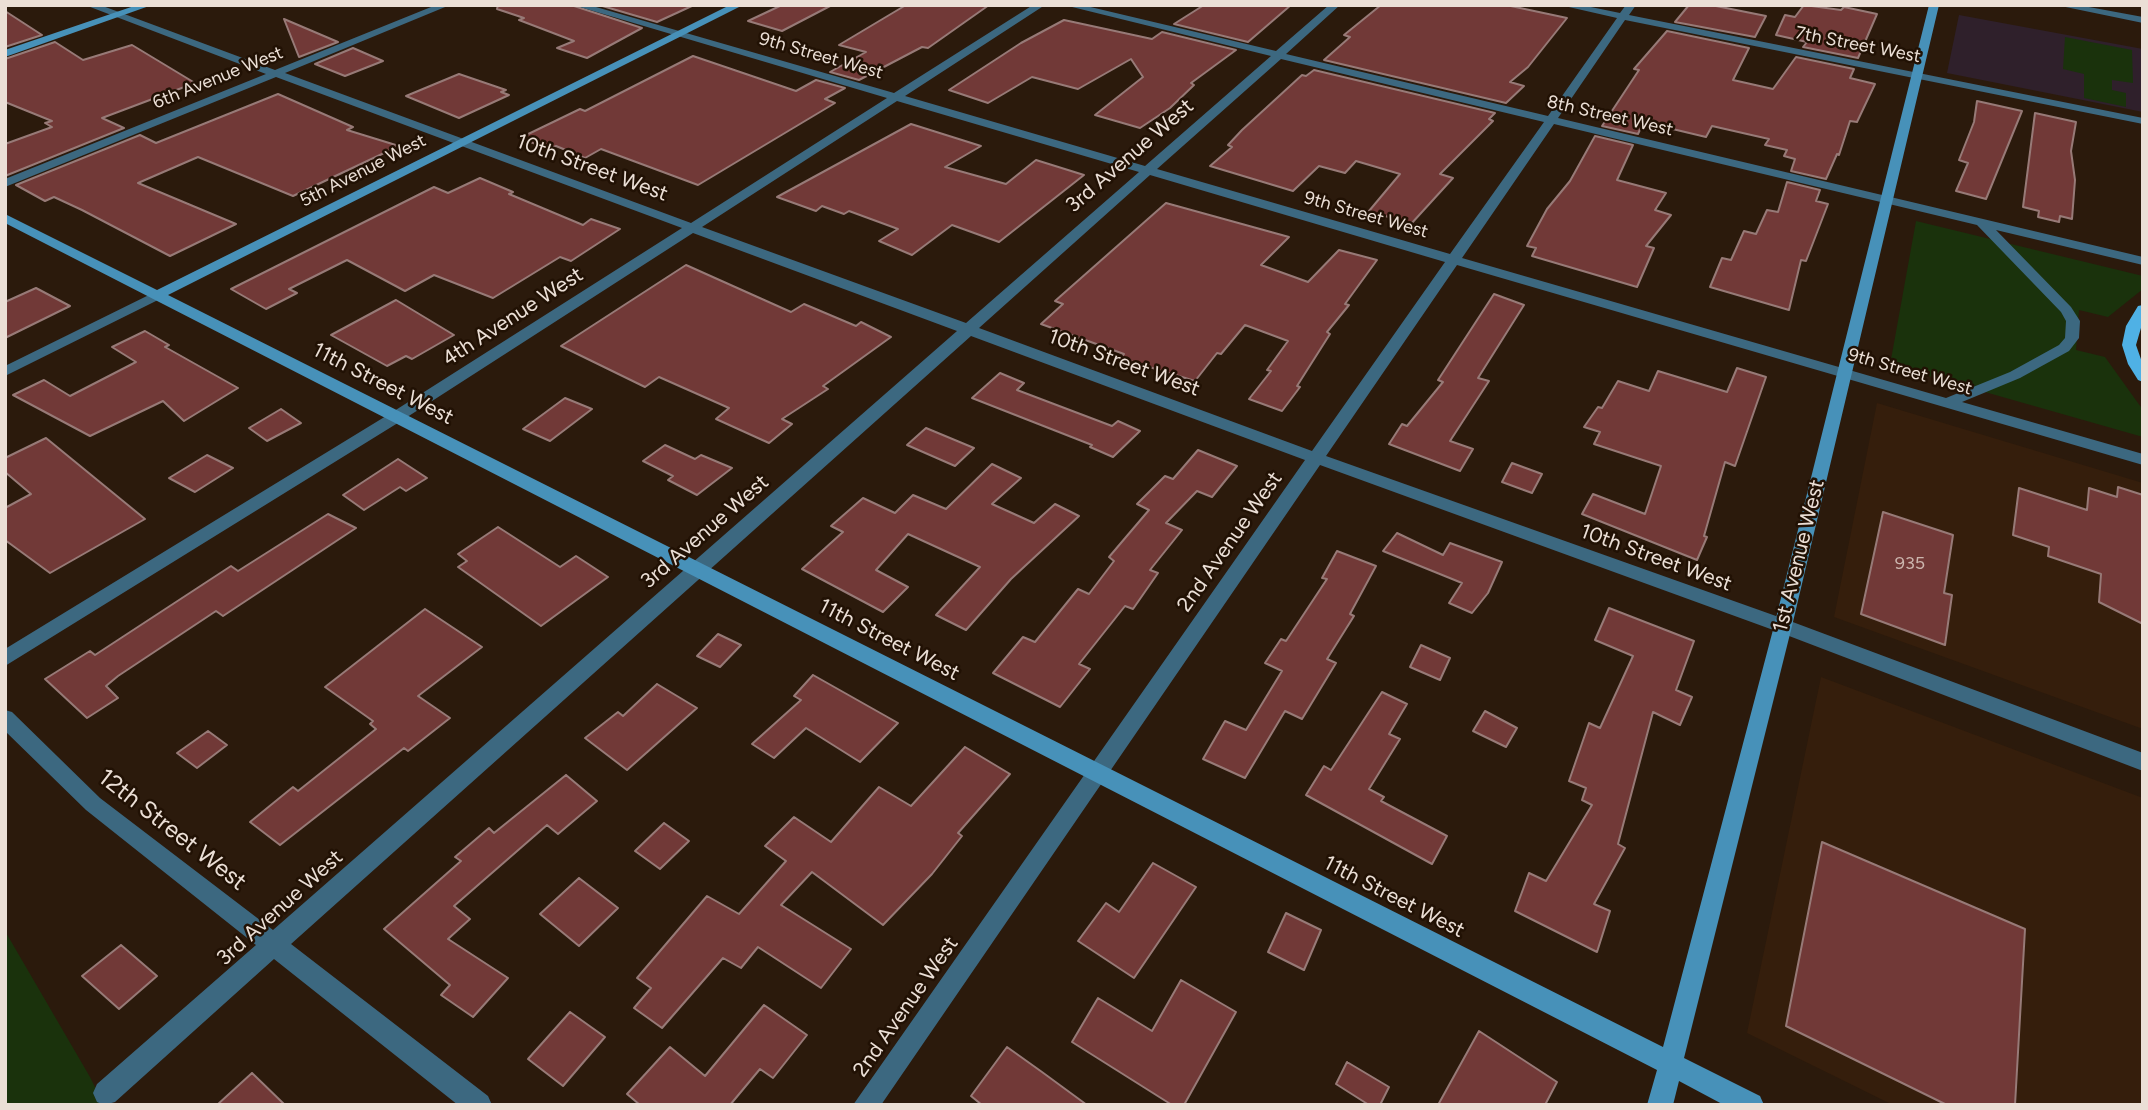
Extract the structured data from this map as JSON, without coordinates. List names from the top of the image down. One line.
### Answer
{"streets":{"street":["7th Street West","9th Street West","6th Avenue West","8th Street West","3rd Avenue West","10th Street West","5th Avenue West","4th Avenue West","11th Street West","2nd Avenue West","1st Avenue West","12th Street West"]},"crossings":[["7th Street West","2nd Avenue West"],["7th Street West","1st Avenue West"],["9th Street West","3rd Avenue West"],["9th Street West","5th Avenue West"],["9th Street West","4th Avenue West"],["9th Street West","2nd Avenue West"],["9th Street West","1st Avenue West"],["6th Avenue West","10th Street West"],["8th Street West","3rd Avenue West"],["8th Street West","2nd Avenue West"],["8th Street West","1st Avenue West"],["3rd Avenue West","10th Street West"],["3rd Avenue West","11th Street West"],["3rd Avenue West","12th Street West"],["10th Street West","5th Avenue West"],["10th Street West","4th Avenue West"],["10th Street West","2nd Avenue West"],["10th Street West","1st Avenue West"],["5th Avenue West","11th Street West"],["4th Avenue West","11th Street West"],["11th Street West","2nd Avenue West"],["11th Street West","1st Avenue West"]],"house_numbers":["935"]}
